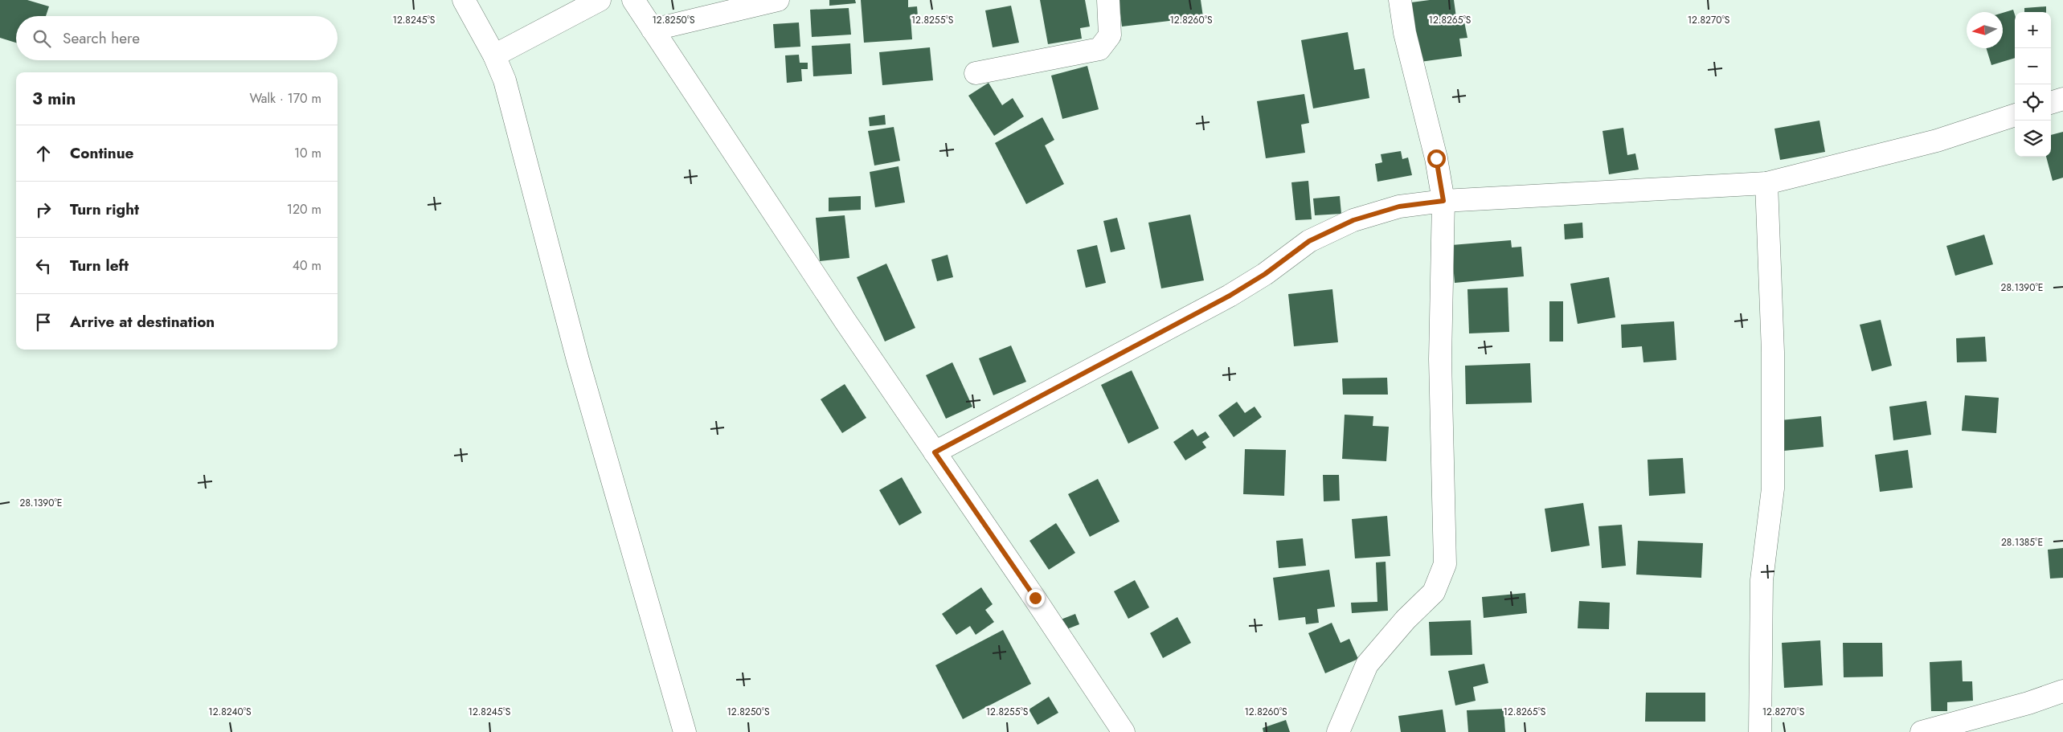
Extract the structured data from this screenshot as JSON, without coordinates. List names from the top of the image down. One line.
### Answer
{"north":"left","page":{"map_buttons":["+","−"],"search":"Search here","heading":["3 min","Walk · 170 m"],"list":[["Continue","10 m"],["Turn right","120 m"],["Turn left","40 m"],"Arrive at destination"]},"coordinates":["12.8245°S","12.8250°S","12.8255°S","12.8260°S","12.8265°S","12.8270°S","28.1390°E","28.1385°E","12.8240°S"]}
